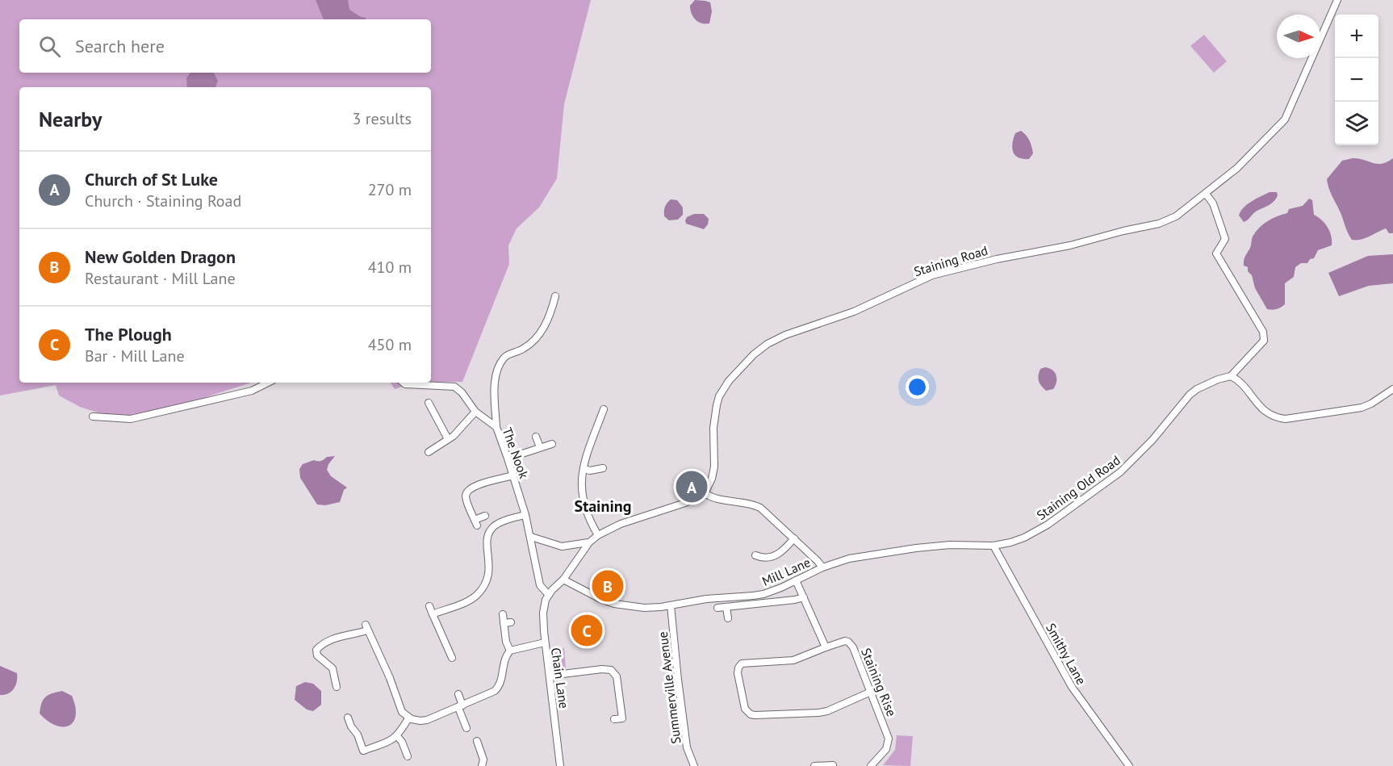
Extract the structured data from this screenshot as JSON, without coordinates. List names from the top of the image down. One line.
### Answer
{"streets":{"street":["Staining Road","The Nook","Staining Old Road","Mill Lane","Smithy Lane","Chain Lane","Staining Rise","Summerville Avenue"]},"crossings":[["The Nook","Chain Lane"],["Staining Old Road","Mill Lane"],["Staining Old Road","Smithy Lane"],["Mill Lane","Smithy Lane"],["Mill Lane","Summerville Avenue"]],"districts":["Staining"],"north":"right","page":{"map_buttons":["+","−"],"search":"Search here","heading":["Nearby","3 results"],"list":[{"mark":"A","name":"Church of St Luke","note":"Church · Staining Road","value":"270 m"},{"mark":"B","name":"New Golden Dragon","note":"Restaurant · Mill Lane","value":"410 m"},{"mark":"C","name":"The Plough","note":"Bar · Mill Lane","value":"450 m"}],"pins":["A","B","C"]}}
